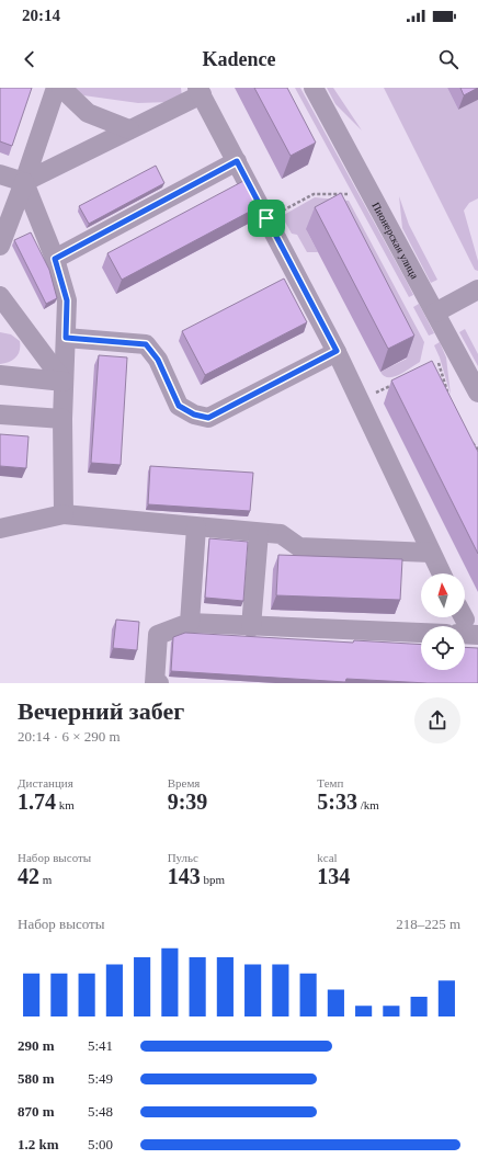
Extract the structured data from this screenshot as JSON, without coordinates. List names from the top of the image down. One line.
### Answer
{"streets":{"street":["Пионерская улица"]},"north":"top","page":{"status":"20:14","header":"Kadence","heading":["Вечерний забег","20:14 · 6 × 290 m"],"stats":[["Дистанция","1.74 km"],["Время","9:39"],["Темп","5:33 /km"],["Набор высоты","42 m"],["Пульс","143 bpm"],["kcal","134"]],"chart":["Набор высоты","218–225 m"],"list":[{"name":"290 m","note":"5:41"},{"name":"580 m","note":"5:49"},{"name":"870 m","note":"5:48"},{"name":"1.2 km","note":"5:00"}]}}
